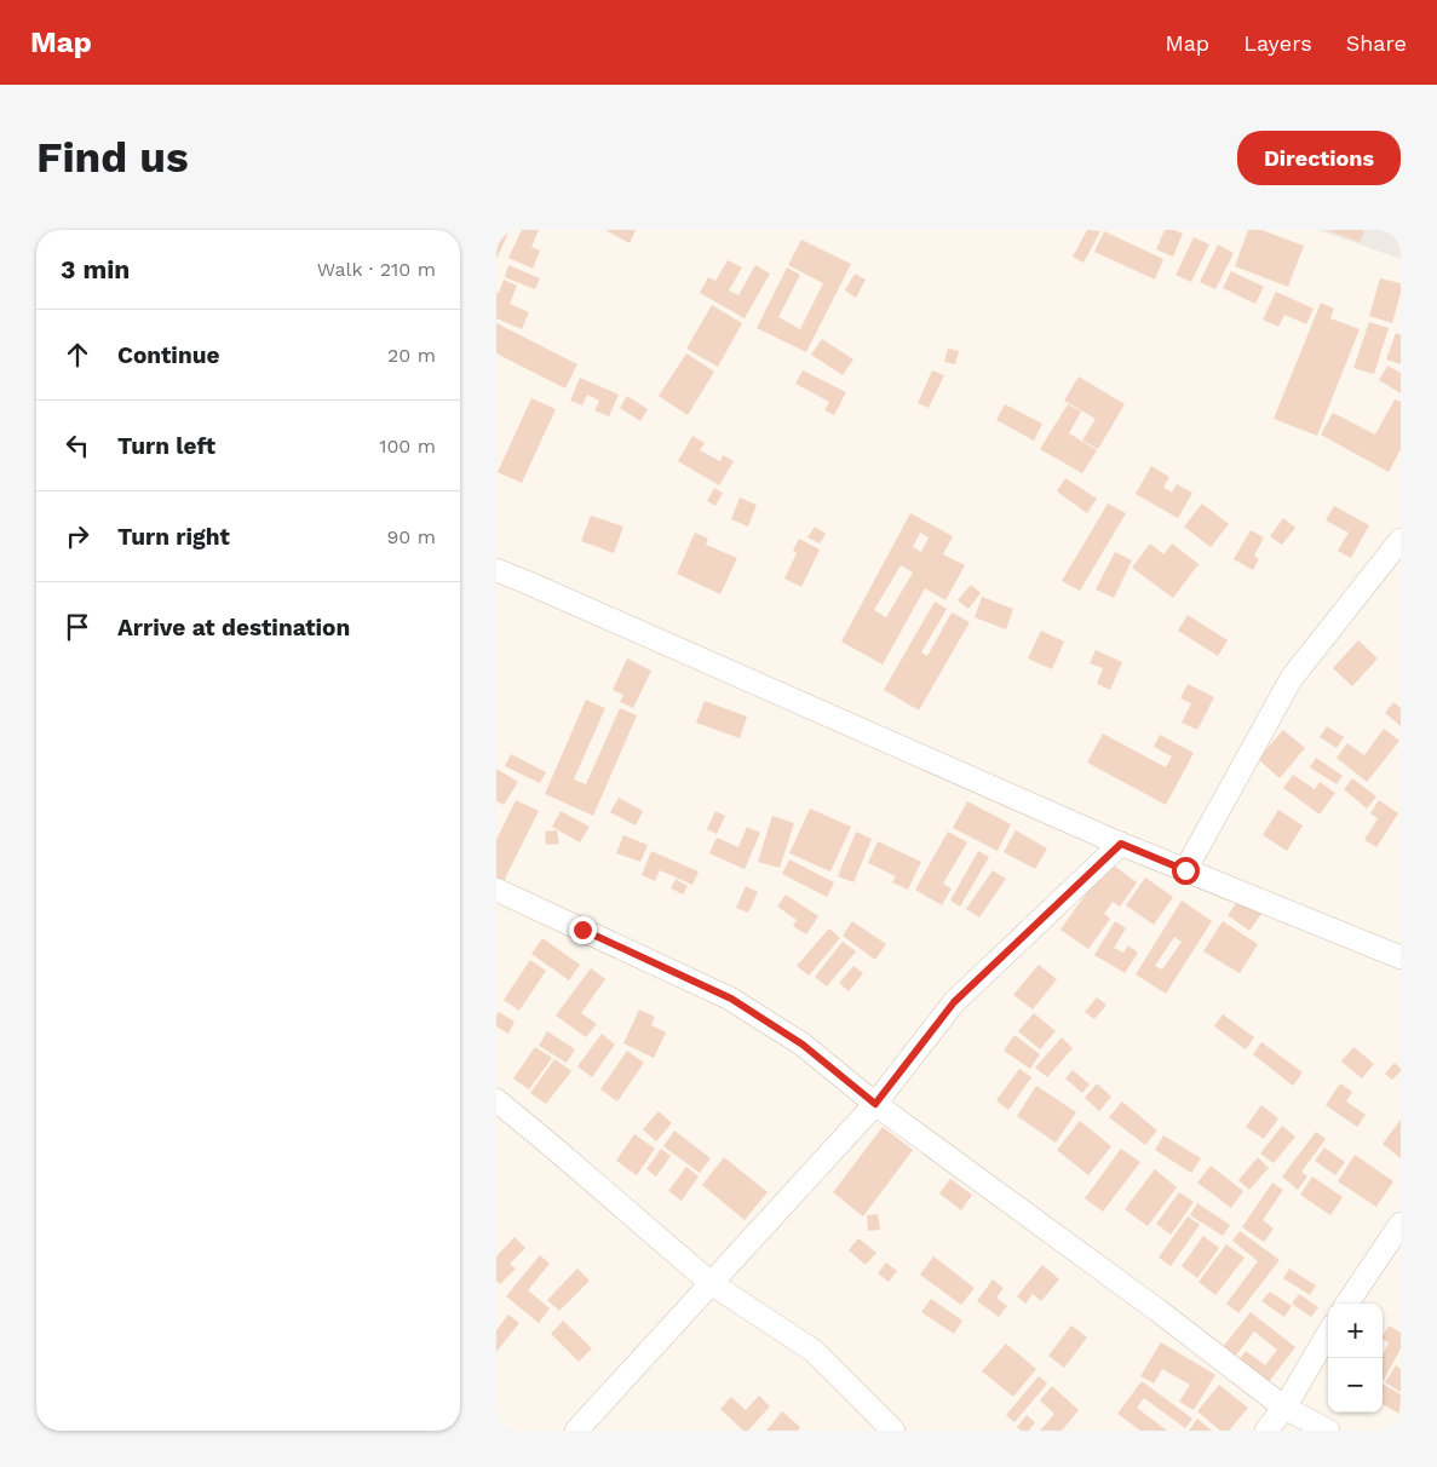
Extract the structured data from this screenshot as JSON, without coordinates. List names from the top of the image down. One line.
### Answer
{"page":{"header":"Map","nav":["Map","Layers","Share"],"buttons":"Directions","title":"Find us","heading":["3 min","Walk · 210 m"],"list":[["Continue","20 m"],["Turn left","100 m"],["Turn right","90 m"],"Arrive at destination"],"map_buttons":["+","−"]}}
